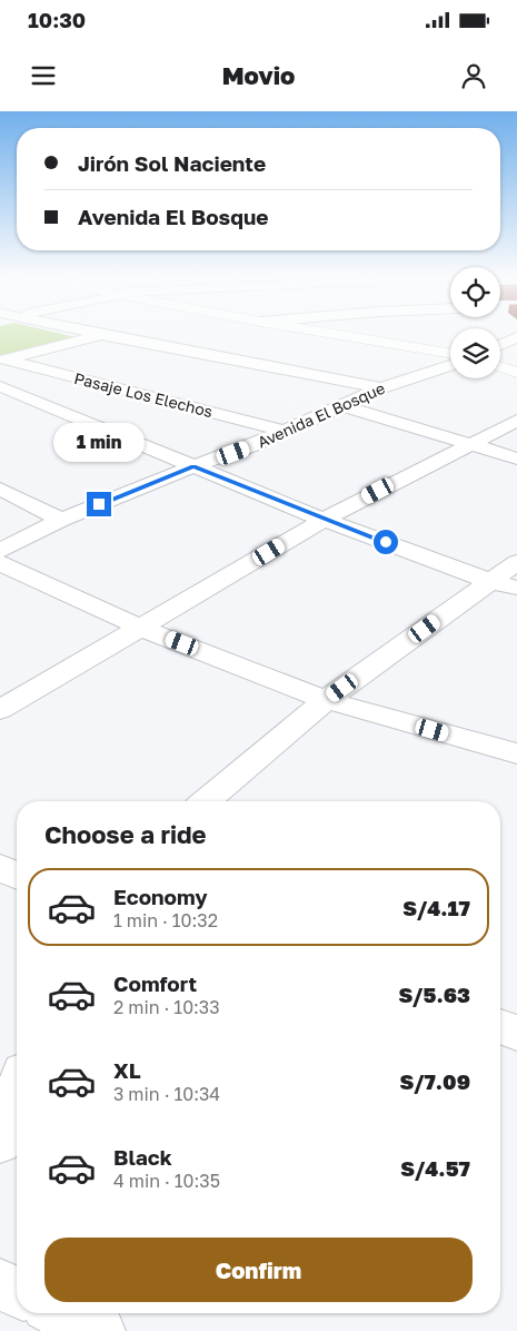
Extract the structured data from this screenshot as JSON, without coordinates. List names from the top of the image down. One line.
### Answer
{"streets":{"street":["Pasaje Los Elechos","Avenida El Bosque"]},"crossings":[["Pasaje Los Elechos","Avenida El Bosque"]],"page":{"status":"10:30","header":"Movio","banner":["Jirón Sol Naciente","Avenida El Bosque"],"bubble":"1 min","heading":"Choose a ride","list":[{"name":"Economy","note":"1 min · 10:32","value":"S/4.17"},{"name":"Comfort","note":"2 min · 10:33","value":"S/5.63"},{"name":"XL","note":"3 min · 10:34","value":"S/7.09"},{"name":"Black","note":"4 min · 10:35","value":"S/4.57"}],"buttons":"Confirm"}}
